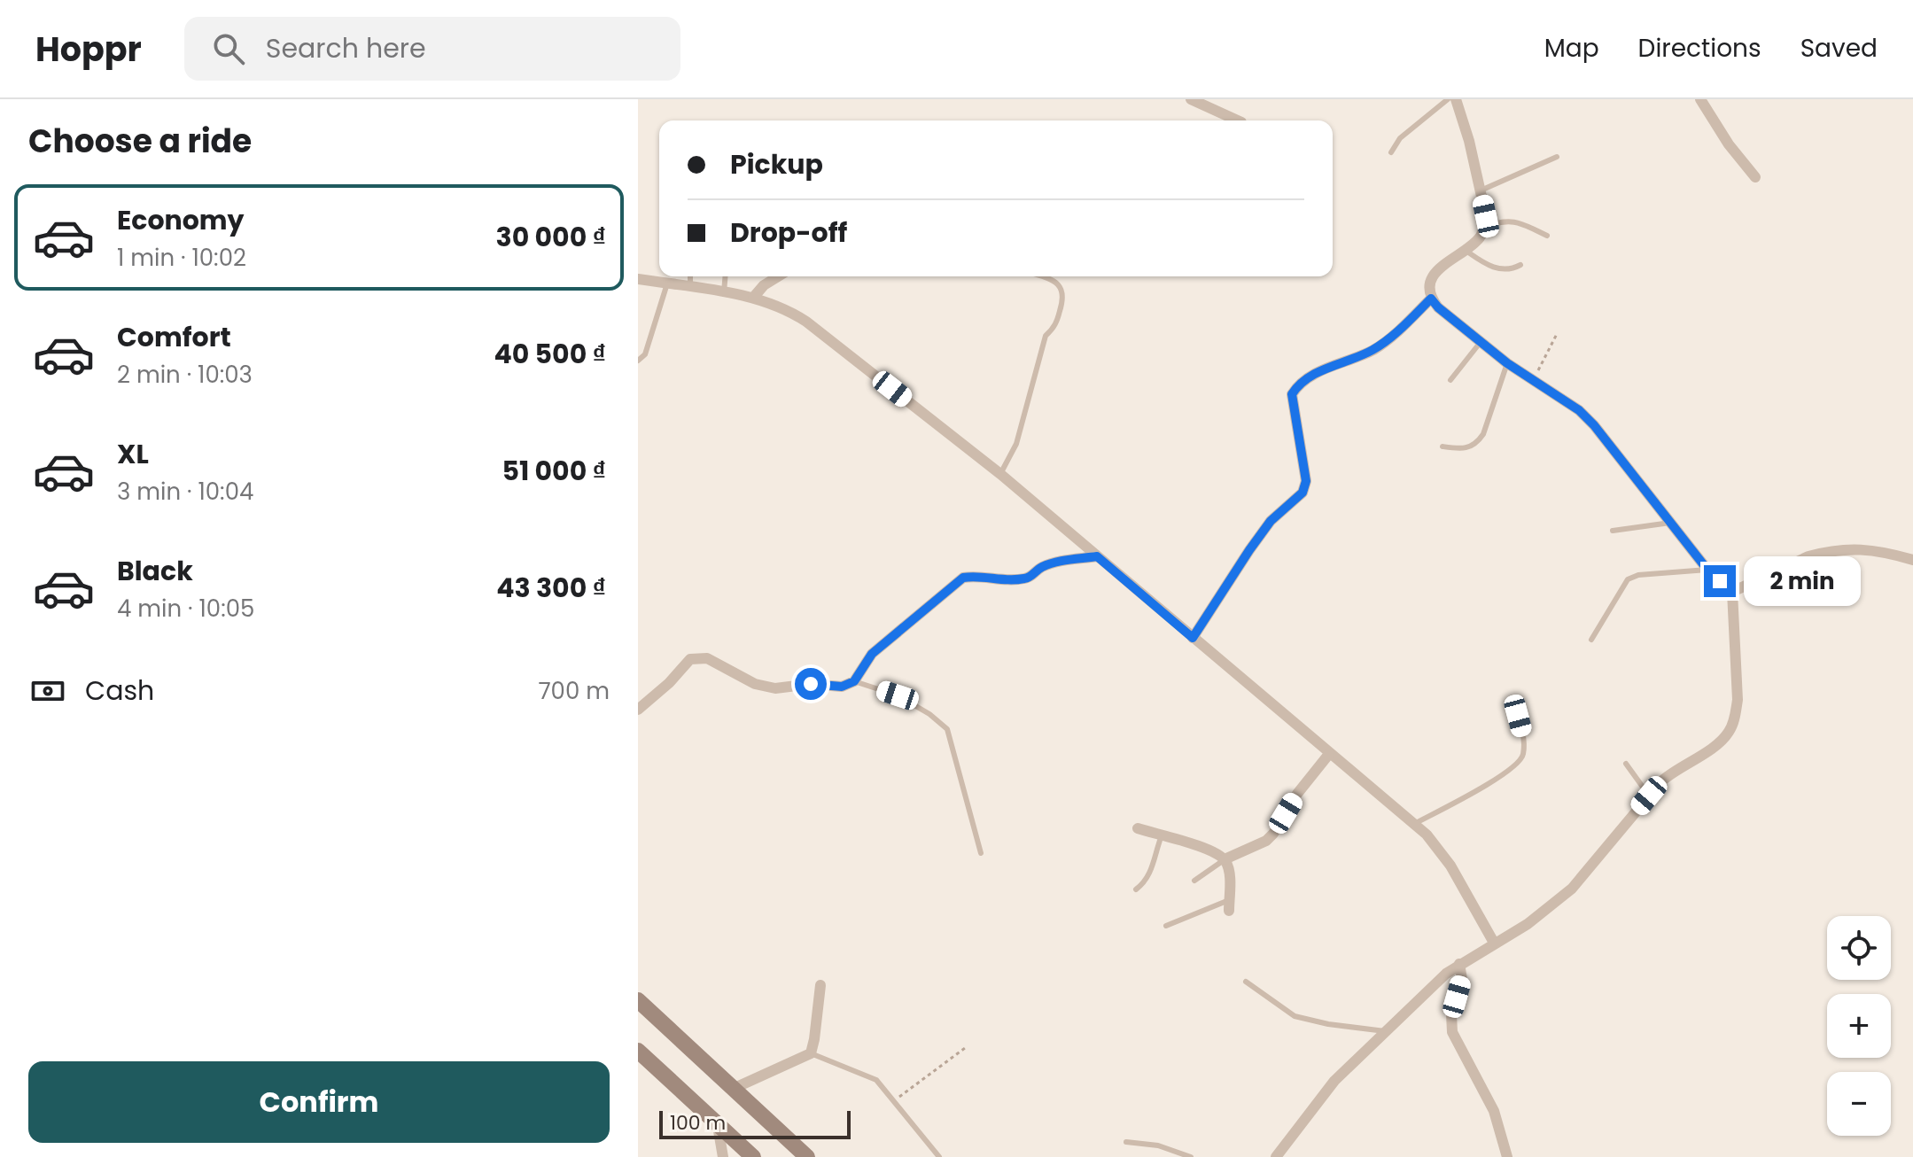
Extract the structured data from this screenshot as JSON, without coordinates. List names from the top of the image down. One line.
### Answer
{"scale_bar":"100 m","page":{"header":"Hoppr","search":"Search here","nav":["Map","Directions","Saved"],"heading":"Choose a ride","banner":["Pickup","Drop-off"],"list":[{"name":"Economy","note":"1 min · 10:02","value":"30 000 ₫"},{"name":"Comfort","note":"2 min · 10:03","value":"40 500 ₫"},{"name":"XL","note":"3 min · 10:04","value":"51 000 ₫"},{"name":"Black","note":"4 min · 10:05","value":"43 300 ₫"}],"bubble":"2 min","pay":["Cash","700 m"],"map_buttons":["+","−"],"buttons":"Confirm","scale":"100 m"}}
